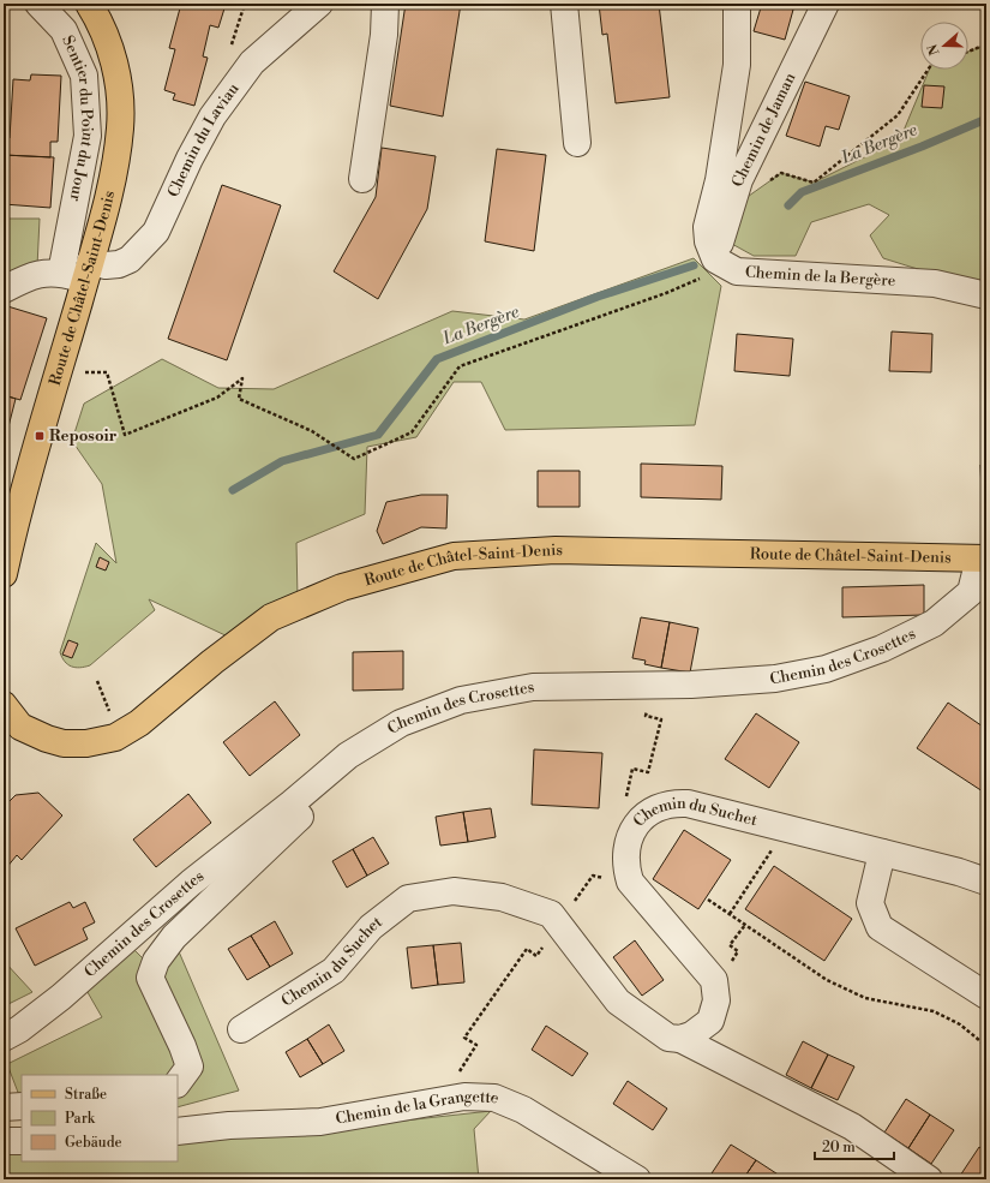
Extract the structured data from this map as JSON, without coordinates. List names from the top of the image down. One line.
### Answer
{"streets":{"main road":["Route de Châtel-Saint-Denis"],"street":["Sentier du Point du Jour","Chemin de Jaman","Chemin du Laviau","Chemin de la Bergère","Chemin des Crosettes","Chemin du Suchet","Chemin de la Grangette"]},"crossings":[["Sentier du Point du Jour","Chemin du Laviau"],["Sentier du Point du Jour","Route de Châtel-Saint-Denis"],["Chemin de Jaman","Chemin de la Bergère"],["Chemin du Laviau","Route de Châtel-Saint-Denis"],["Route de Châtel-Saint-Denis","Chemin des Crosettes"]],"water":["La Bergère"],"places":{"transit":["Reposoir"]},"legend":["Straße","Park","Gebäude"],"scale_bar":"20 m","north":"left"}
